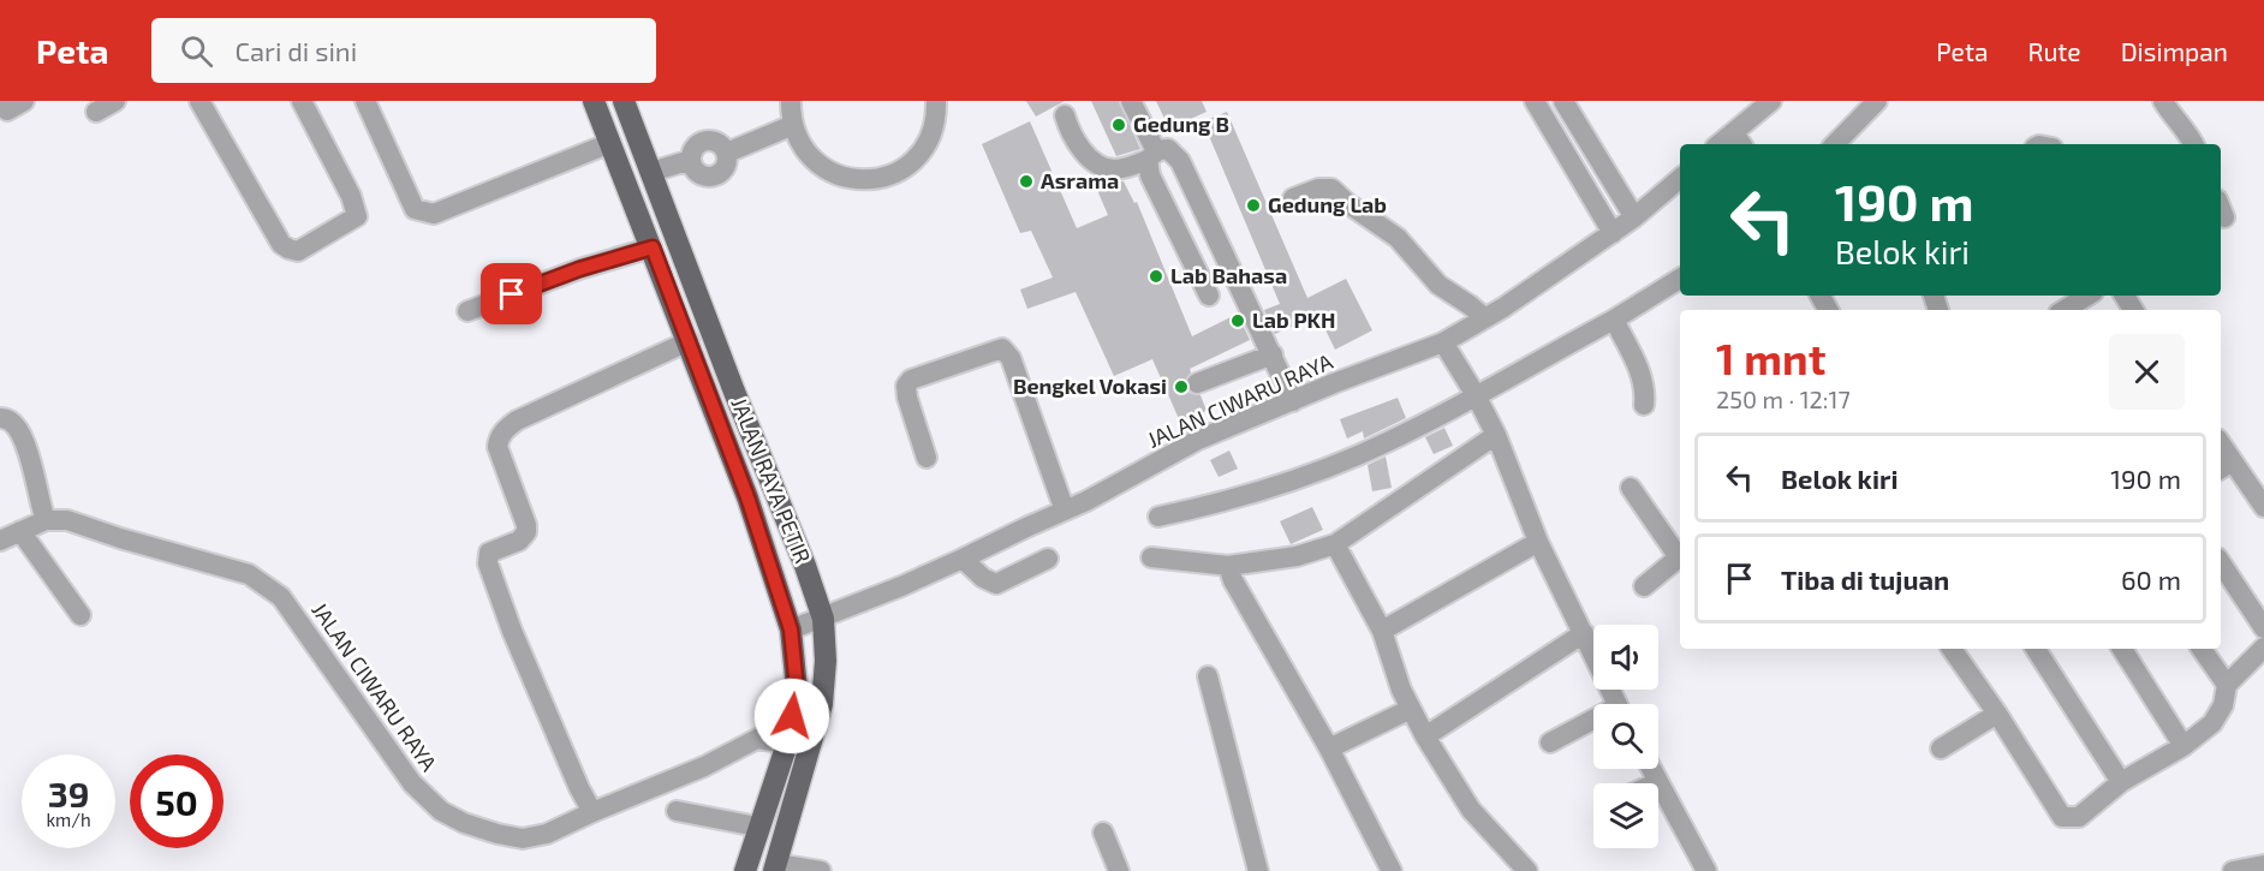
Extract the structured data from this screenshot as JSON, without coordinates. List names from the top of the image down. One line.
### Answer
{"streets":{"main road":["JALAN RAYA PETIR"],"street":["JALAN CIWARU RAYA"]},"crossings":[["JALAN CIWARU RAYA","JALAN RAYA PETIR"]],"places":["Gedung B","Asrama","Gedung Lab","Lab Bahasa","Lab PKH","Bengkel Vokasi"],"page":{"header":"Peta","search":"Cari di sini","nav":["Peta","Rute","Disimpan"],"turn":["190 m","Belok kiri"],"heading":["1 mnt","250 m · 12:17"],"list":[{"name":"Belok kiri","value":"190 m"},{"name":"Tiba di tujuan","value":"60 m"}],"speed":"39 km/h","limit":"50"}}
